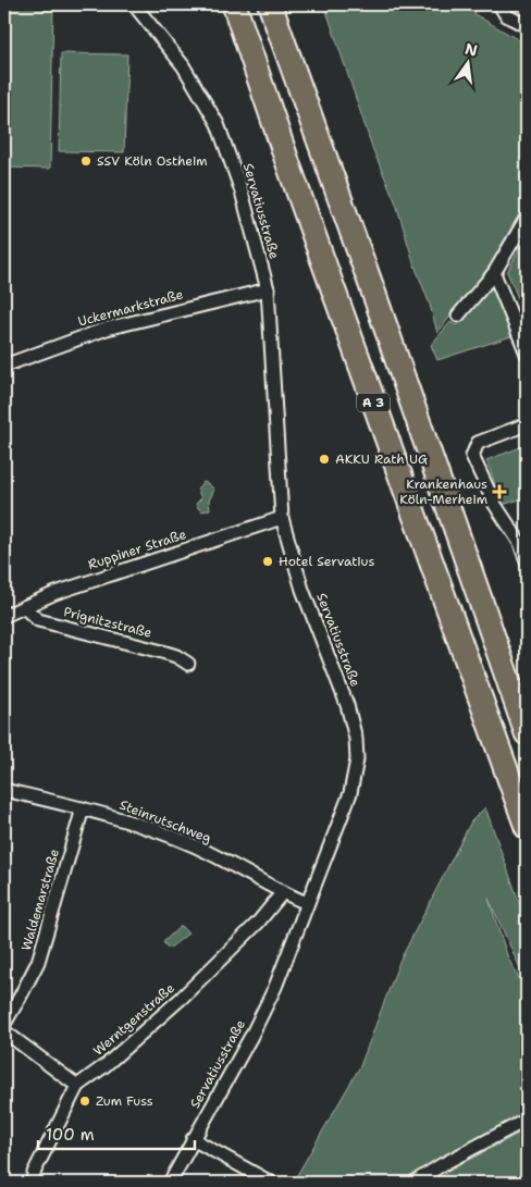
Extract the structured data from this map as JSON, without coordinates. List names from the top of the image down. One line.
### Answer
{"streets":{"highway":["A 3"],"street":["Servatiusstraße","Uckermarkstraße","Ruppiner Straße","Prignitzstraße","Steinrutschweg","Waldemarstraße","Werntgenstraße"]},"crossings":[["Servatiusstraße","Uckermarkstraße"],["Servatiusstraße","Ruppiner Straße"],["Servatiusstraße","Steinrutschweg"],["Ruppiner Straße","Prignitzstraße"],["Steinrutschweg","Waldemarstraße"],["Steinrutschweg","Werntgenstraße"]],"places":{"other":["SSV Köln Ostheim","AKKU Rath UG","Hotel Servatius","Zum Fuss"],"health":["Krankenhaus Köln-Merheim"]},"scale_bar":"100 m","north":"top"}
